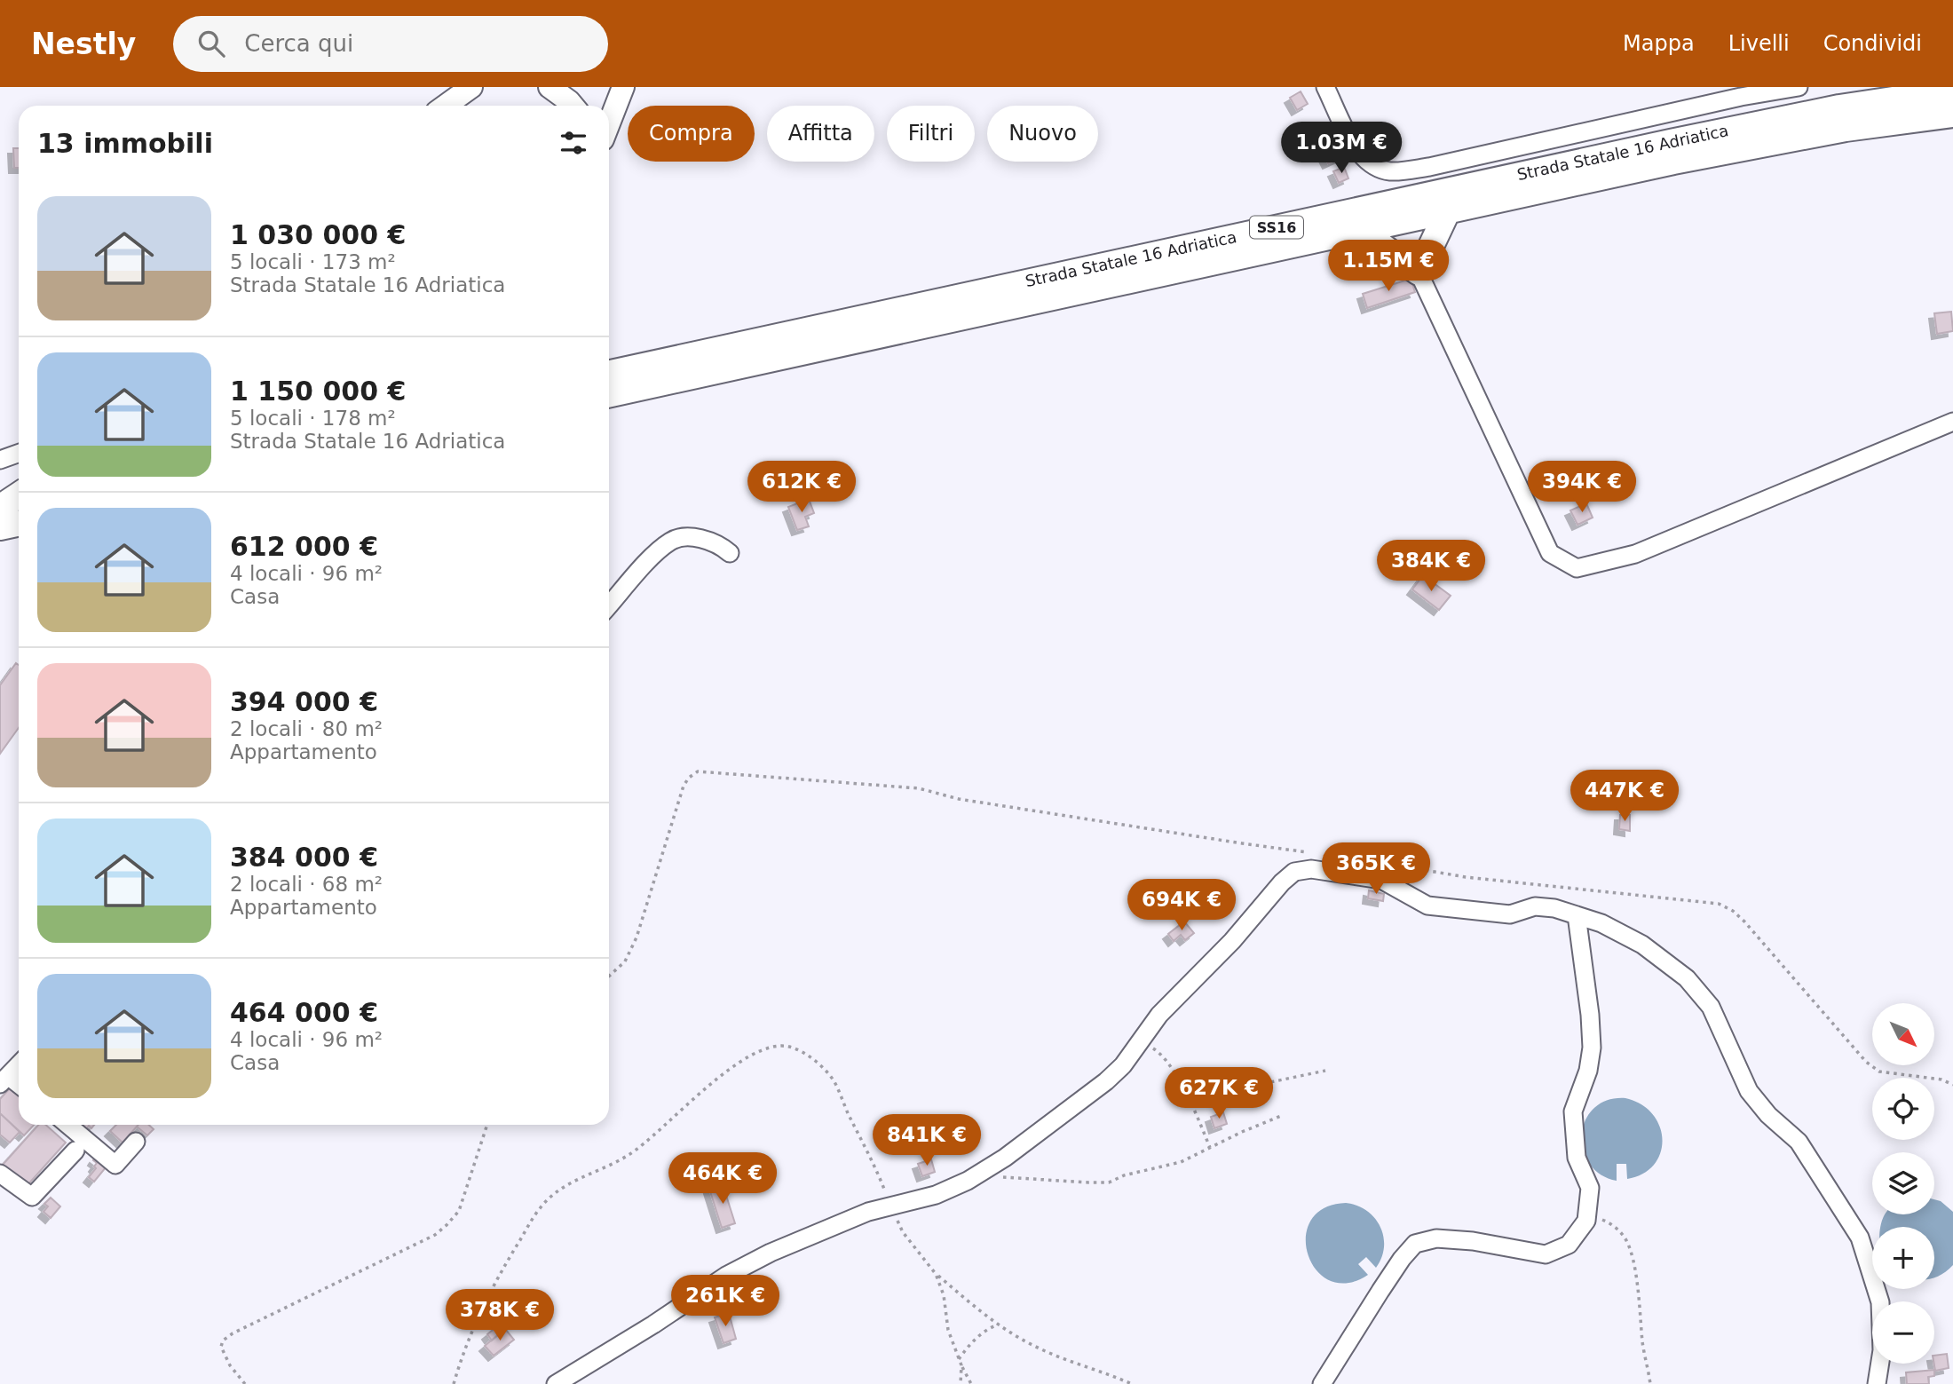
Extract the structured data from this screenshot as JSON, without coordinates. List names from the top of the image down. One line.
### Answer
{"streets":{"highway":["Strada Statale 16 Adriatica","SS16"]},"north":"bottom right","page":{"header":"Nestly","search":"Cerca qui","nav":["Mappa","Livelli","Condividi"],"chip":["Compra","Affitta","Filtri","Nuovo"],"heading":"13 immobili","price":["1.03M €","1.15M €","612K €","394K €","384K €","447K €","365K €","694K €","627K €","841K €","464K €","261K €","378K €"],"list":[{"name":"1 030 000 €","note":"5 locali · 173 m² · Strada Statale 16 Adriatica"},{"name":"1 150 000 €","note":"5 locali · 178 m² · Strada Statale 16 Adriatica"},{"name":"612 000 €","note":"4 locali · 96 m² · Casa"},{"name":"394 000 €","note":"2 locali · 80 m² · Appartamento"},{"name":"384 000 €","note":"2 locali · 68 m² · Appartamento"},{"name":"464 000 €","note":"4 locali · 96 m² · Casa"}],"map_buttons":["+","−"]}}
